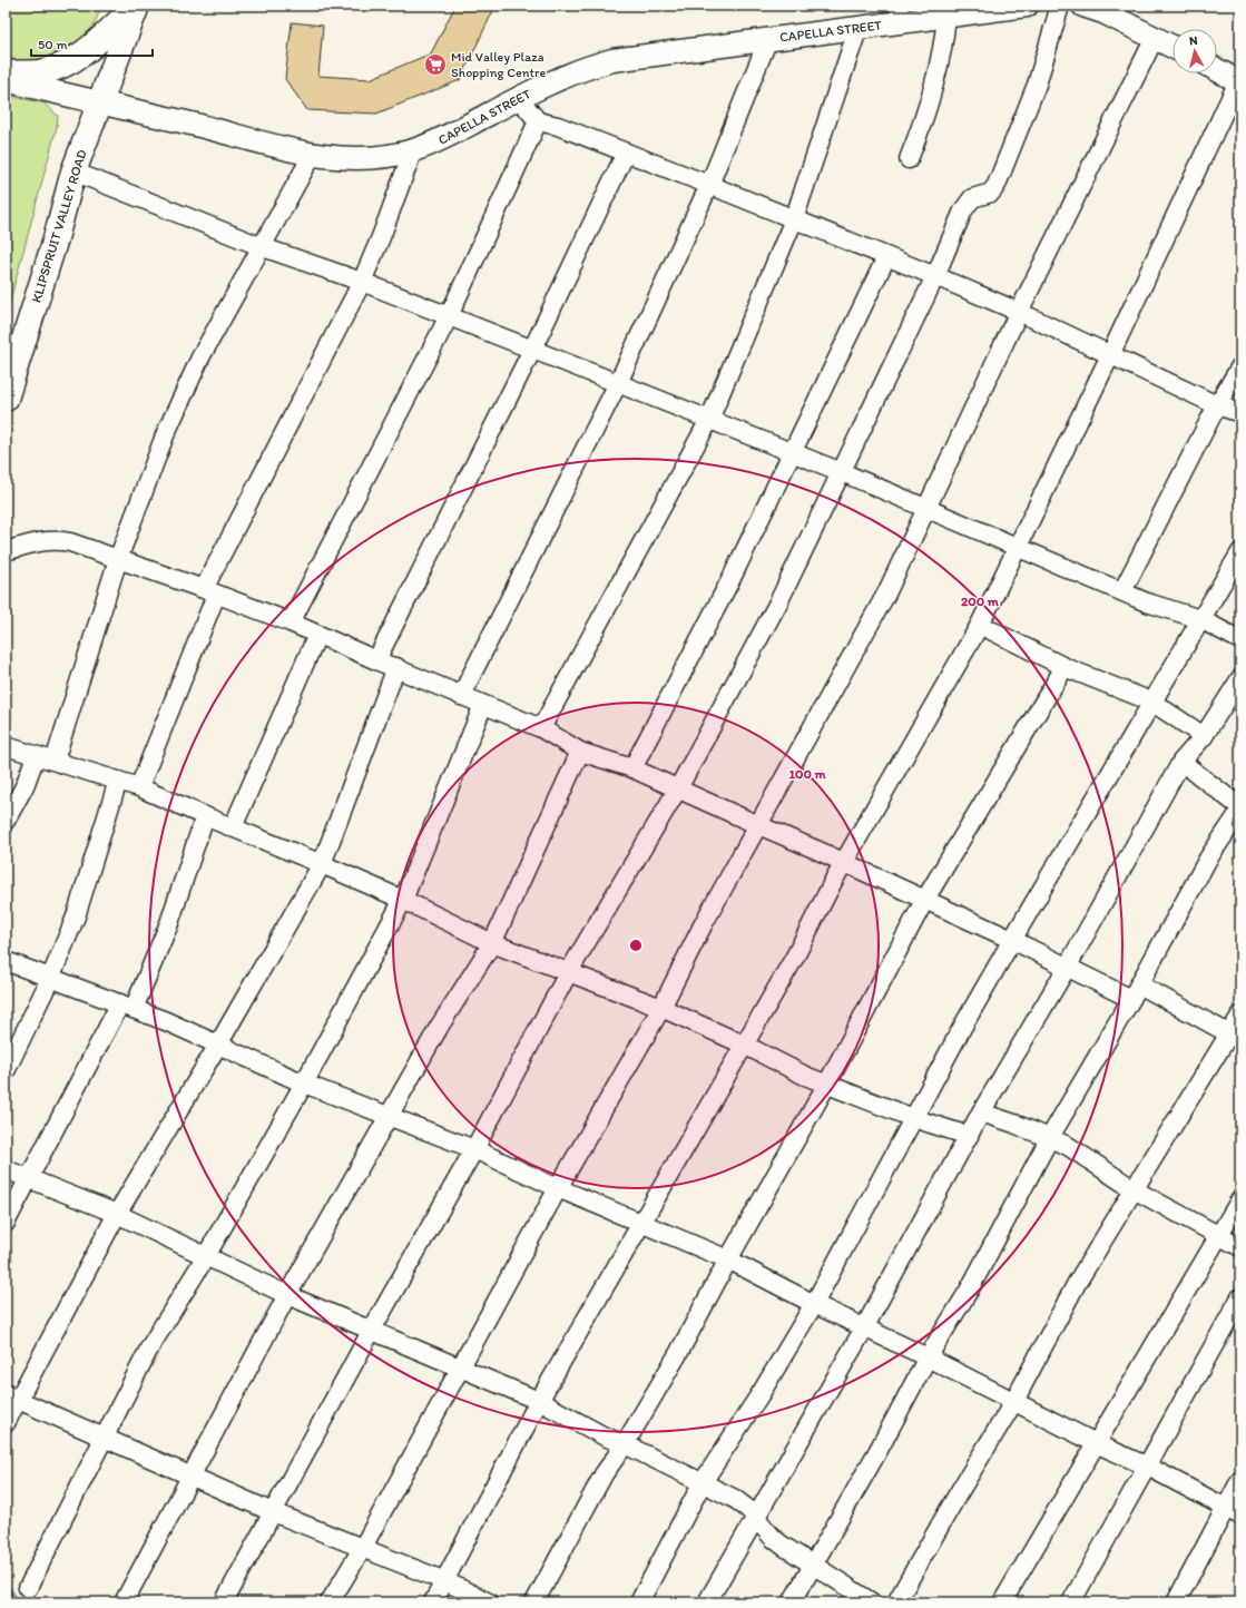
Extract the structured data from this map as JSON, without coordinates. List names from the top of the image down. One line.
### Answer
{"streets":{"main road":["KLIPSPRUIT VALLEY ROAD"],"street":["CAPELLA STREET"]},"crossings":[["CAPELLA STREET","KLIPSPRUIT VALLEY ROAD"]],"places":{"supermarket":["Mid Valley Plaza Shopping Centre"]},"scale_bar":"50 m","north":"top","rings":["200 m","100 m"]}
